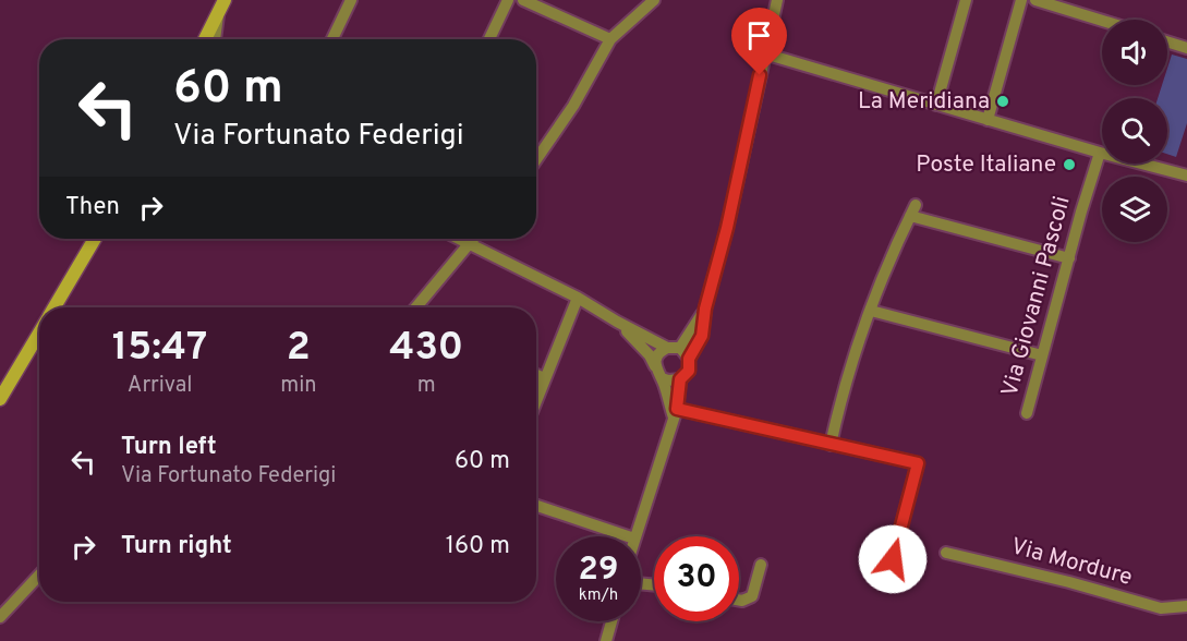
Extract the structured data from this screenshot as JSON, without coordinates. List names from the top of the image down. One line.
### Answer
{"streets":{"street":["Via Giovanni Pascoli","Via Mordure"]},"places":["La Meridiana","Poste Italiane"],"page":{"turn":["60 m","Via Fortunato Federigi"],"then":"Then","eta":["15:47","Arrival","2","min","430","m"],"list":[{"name":"Turn left","note":"Via Fortunato Federigi","value":"60 m"},{"name":"Turn right","value":"160 m"}],"speed":"29 km/h","limit":"30"}}
